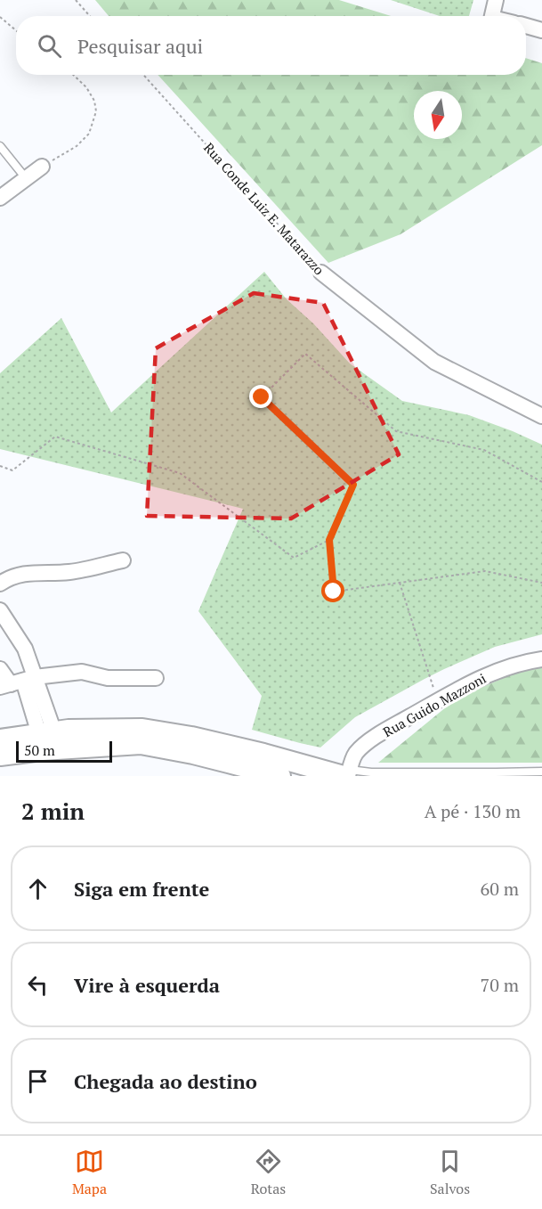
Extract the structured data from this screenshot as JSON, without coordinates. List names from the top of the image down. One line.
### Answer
{"streets":{"street":["Rua Conde Luiz E. Matarazzo","Rua Guido Mazzoni"]},"scale_bar":"50 m","north":"bottom","page":{"search":"Pesquisar aqui","scale":"50 m","heading":["2 min","A pé · 130 m"],"list":[["Siga em frente","60 m"],["Vire à esquerda","70 m"],"Chegada ao destino"],"nav":["Mapa","Rotas","Salvos"]}}
